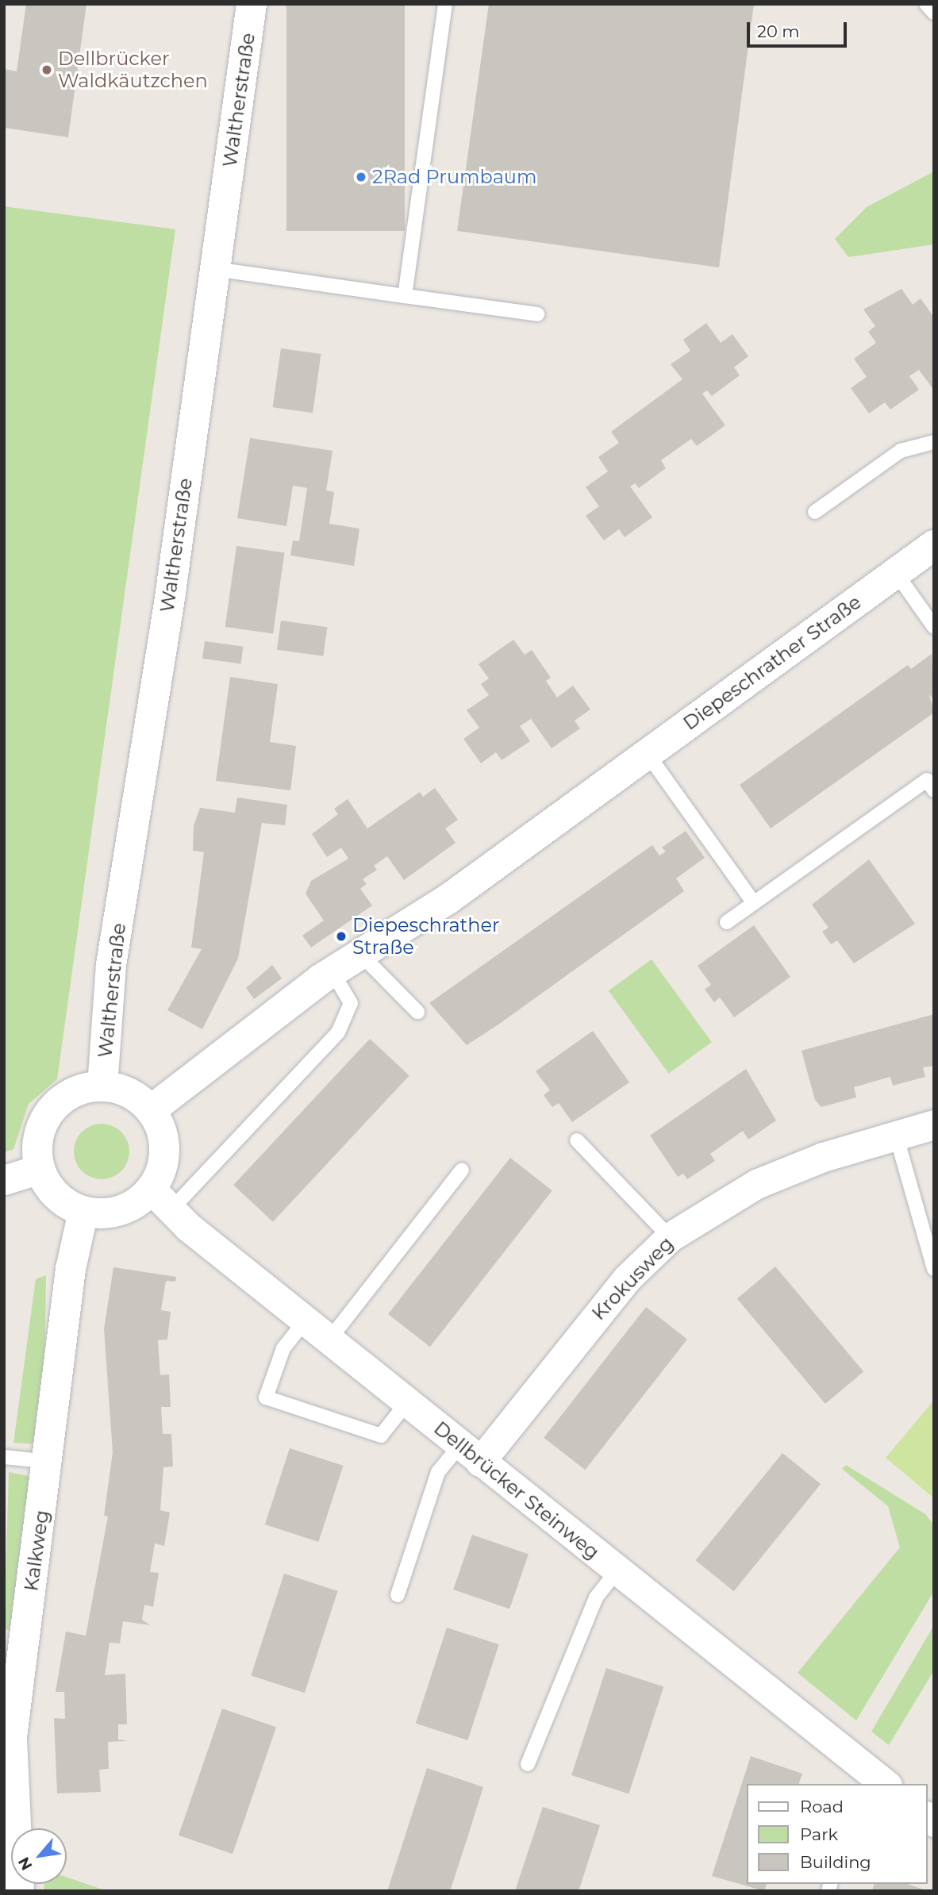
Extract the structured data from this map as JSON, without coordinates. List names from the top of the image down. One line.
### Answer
{"streets":{"street":["Waltherstraße","Diepeschrather Straße","Krokusweg","Dellbrücker Steinweg","Kalkweg"]},"crossings":[["Waltherstraße","Diepeschrather Straße"],["Waltherstraße","Dellbrücker Steinweg"],["Waltherstraße","Kalkweg"],["Diepeschrather Straße","Dellbrücker Steinweg"],["Diepeschrather Straße","Kalkweg"],["Krokusweg","Dellbrücker Steinweg"],["Dellbrücker Steinweg","Kalkweg"]],"places":["Dellbrücker Waldkäutzchen","2Rad Prumbaum","Diepeschrather Straße"],"legend":["Road","Park","Building"],"scale_bar":"20 m","north":"bottom left"}
